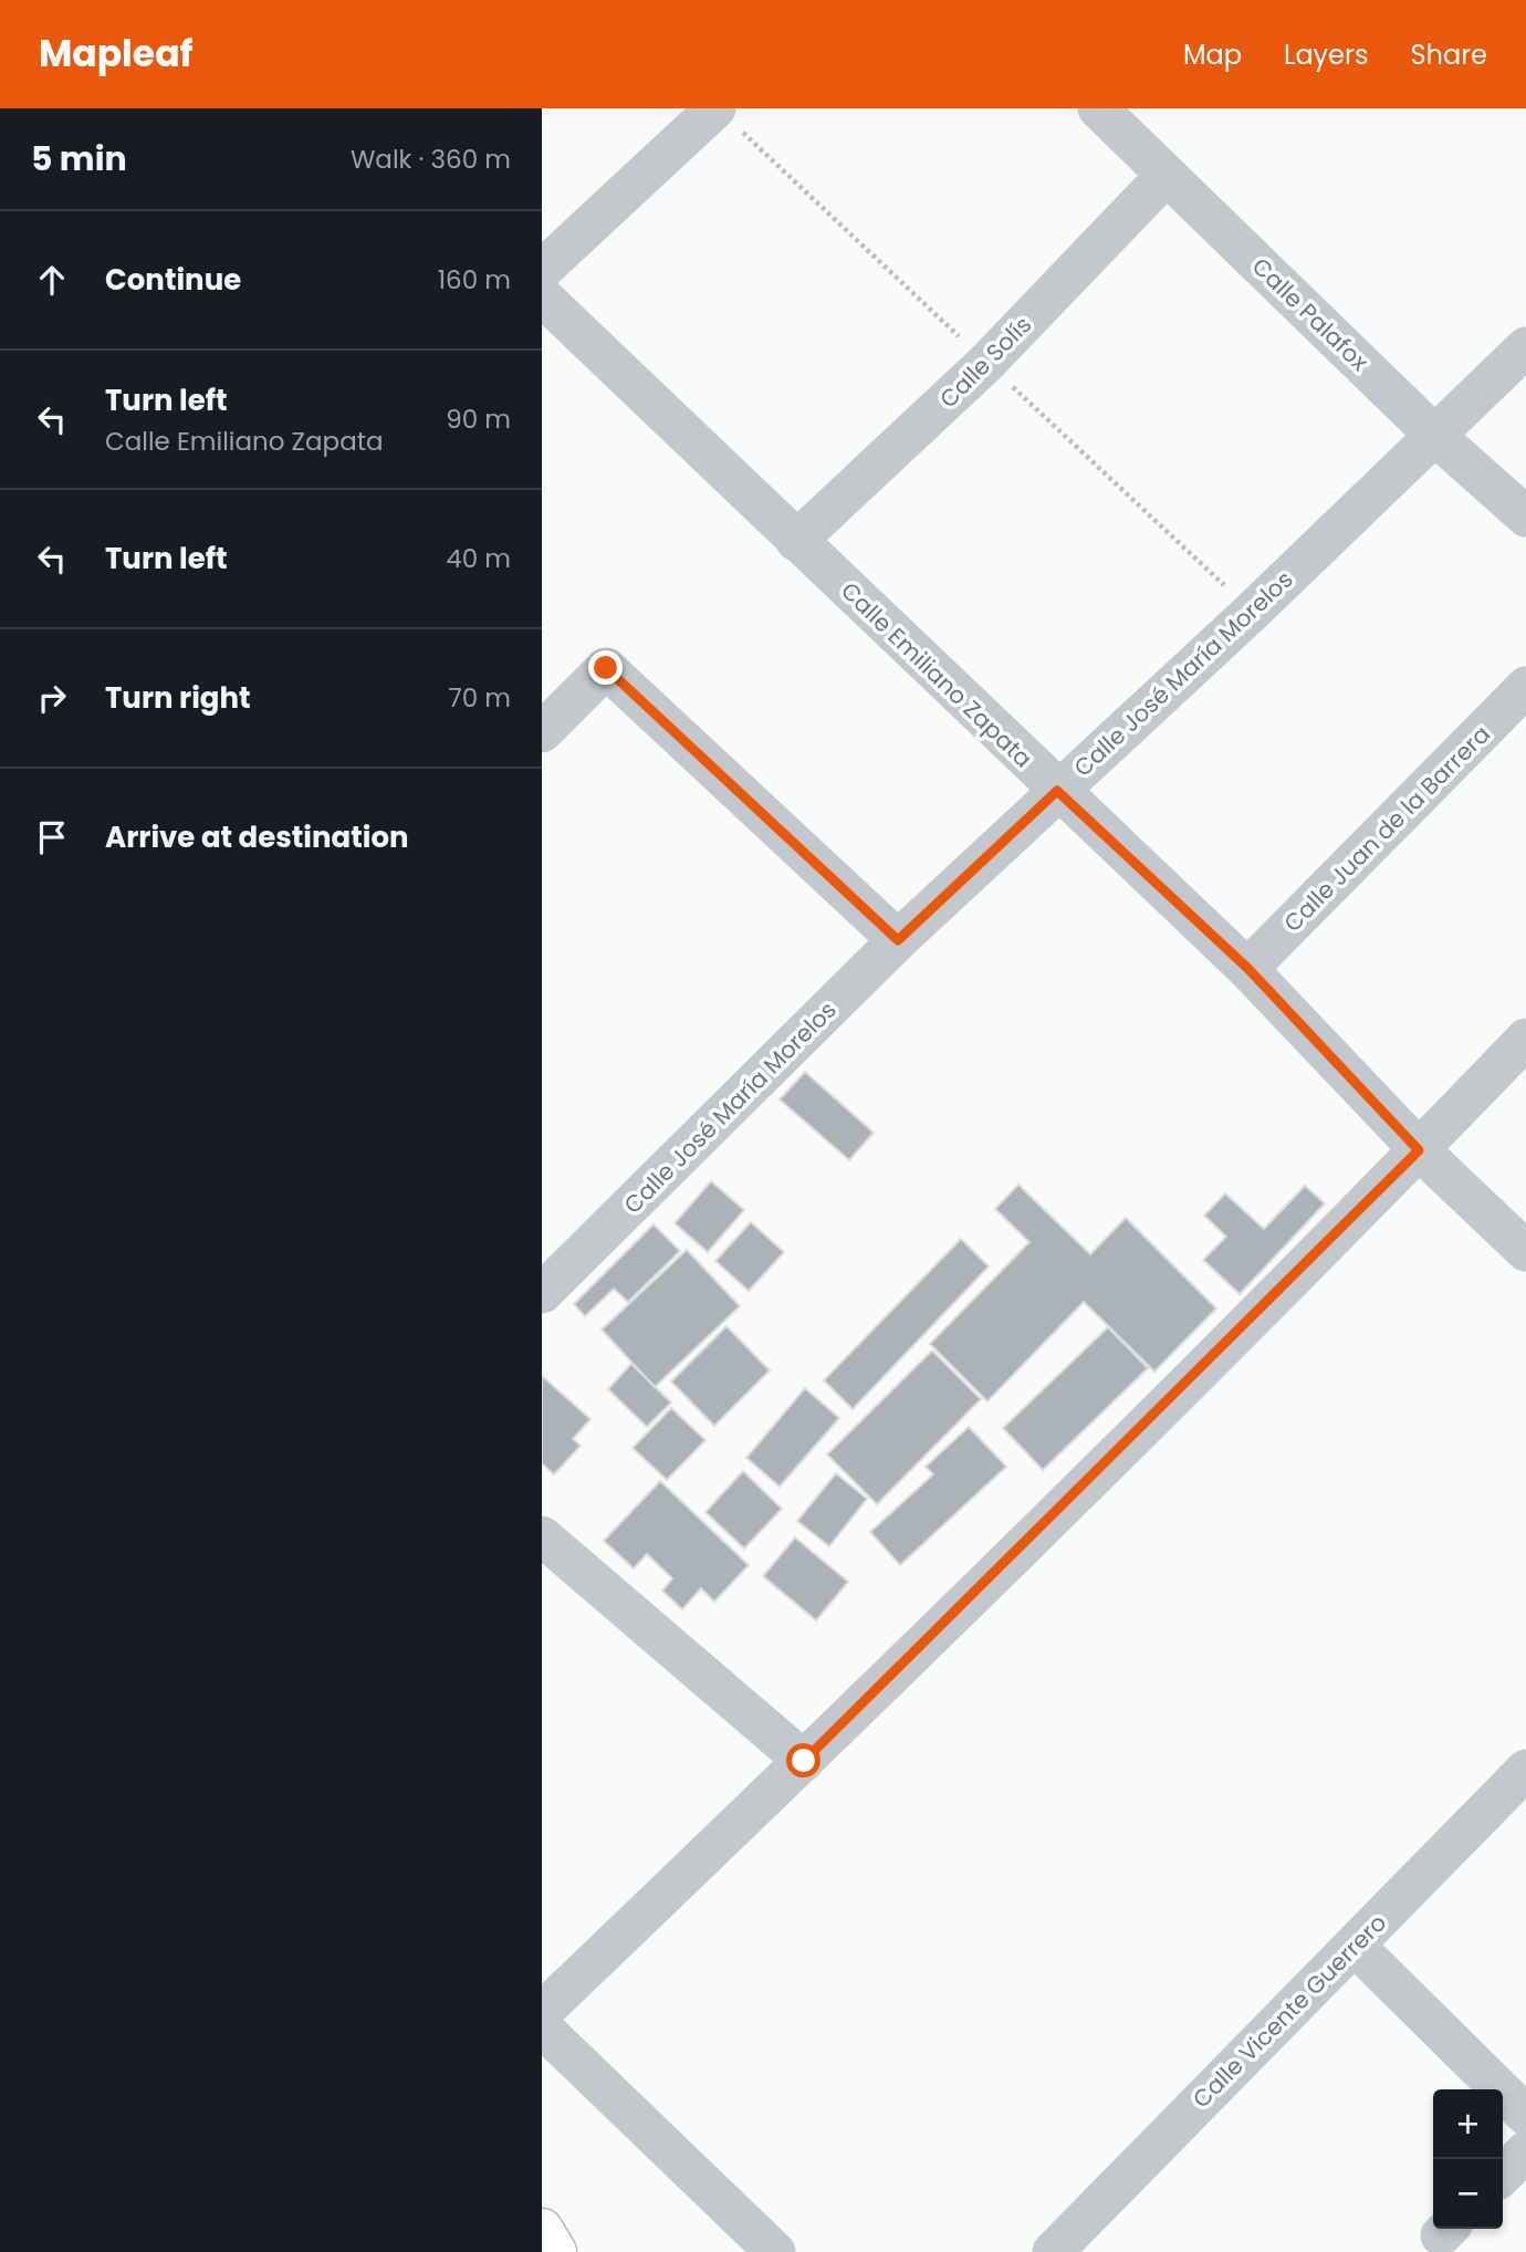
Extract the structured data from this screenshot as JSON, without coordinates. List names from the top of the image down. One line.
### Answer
{"streets":{"street":["Calle Palafox","Calle Solís","Calle José María Morelos","Calle Emiliano Zapata","Calle Juan de la Barrera","Calle Vicente Guerrero"]},"crossings":[["Calle Palafox","Calle Solís"],["Calle Palafox","Calle José María Morelos"],["Calle Solís","Calle Emiliano Zapata"],["Calle José María Morelos","Calle Emiliano Zapata"],["Calle Emiliano Zapata","Calle Juan de la Barrera"]],"page":{"header":"Mapleaf","nav":["Map","Layers","Share"],"heading":["5 min","Walk · 360 m"],"list":[["Continue","160 m"],["Turn left","Calle Emiliano Zapata","90 m"],["Turn left","40 m"],["Turn right","70 m"],"Arrive at destination"],"map_buttons":["+","−"]}}
